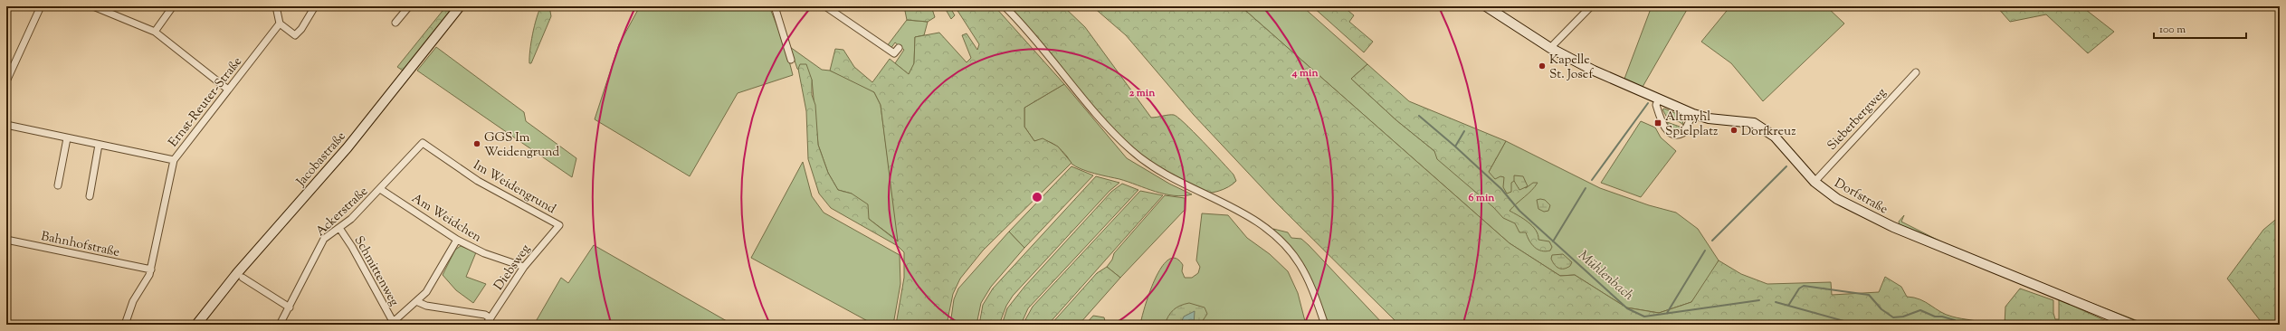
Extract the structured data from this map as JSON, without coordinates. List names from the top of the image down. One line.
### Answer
{"streets":{"main road":["Jacobastraße","Dorfstraße"],"street":["Ernst-Reuter-Straße","Sieberbergweg","Im Weidengrund","Ackerstraße","Am Weidchen","Bahnhofstraße","Diebsweg","Schmittenweg"]},"crossings":[["Ernst-Reuter-Straße","Bahnhofstraße"],["Sieberbergweg","Dorfstraße"],["Im Weidengrund","Ackerstraße"],["Im Weidengrund","Diebsweg"],["Ackerstraße","Am Weidchen"],["Ackerstraße","Schmittenweg"],["Am Weidchen","Diebsweg"]],"water":["Mühlenbach"],"places":{"other":["Kapelle St. Josef","Dorfkreuz","GGS Im Weidengrund"],"transit":["Altmyhl Spielplatz"]},"scale_bar":"100 m","rings":["4 min","2 min","6 min"]}
